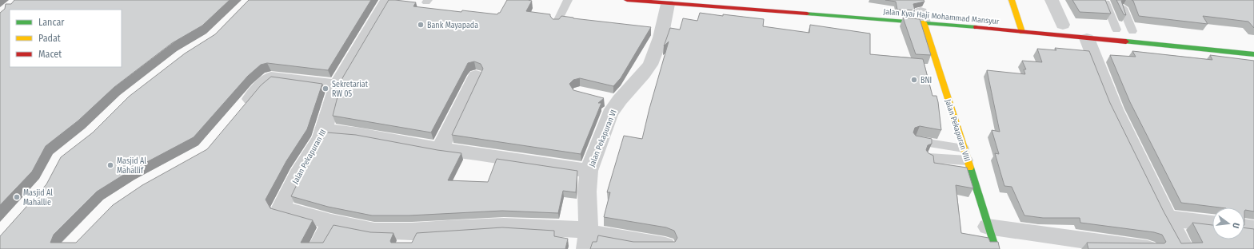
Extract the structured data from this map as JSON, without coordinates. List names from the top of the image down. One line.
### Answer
{"streets":{"main road":["Jalan Kyai Haji Mohammad Mansyur","Jalan Pekapuran VIII"],"street":["Jalan Pekapuran VI","Jalan Pekapuran III"]},"crossings":[["Jalan Kyai Haji Mohammad Mansyur","Jalan Pekapuran VIII"],["Jalan Kyai Haji Mohammad Mansyur","Jalan Pekapuran VI"]],"places":["Bank Mayapada","BNI","Sekretariat RW 05","Masjid Al Mahallif","Masjid Al Mahallie"],"legend":["Lancar","Padat","Macet"],"north":"right"}
